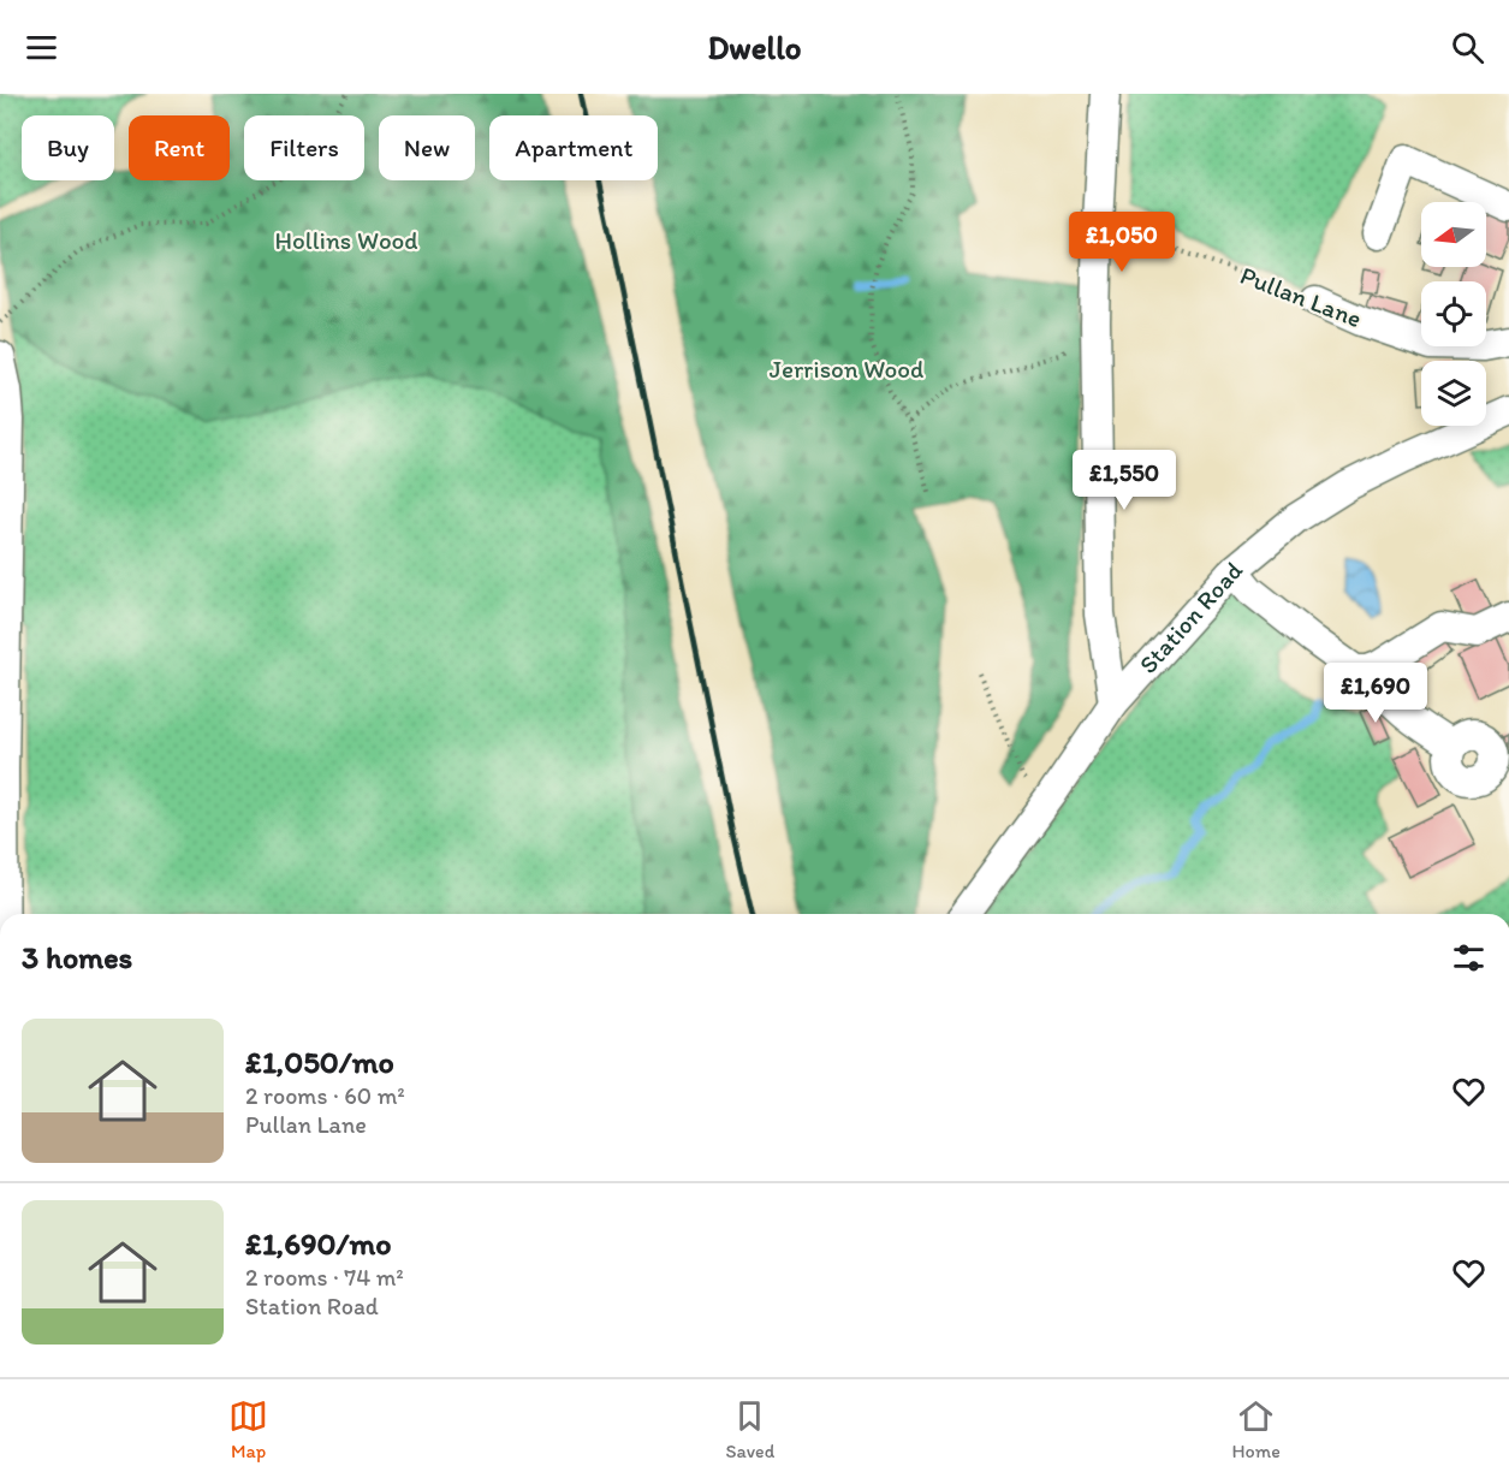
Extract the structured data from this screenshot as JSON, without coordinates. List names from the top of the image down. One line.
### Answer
{"streets":{"street":["Pullan Lane","Station Road"]},"parks":["Hollins Wood","Jerrison Wood"],"north":"left","page":{"header":"Dwello","chip":["Buy","Rent","Filters","New","Apartment"],"price":["£1,050","£1,550","£1,690"],"heading":"3 homes","list":[{"name":"£1,050/mo","note":"2 rooms · 60 m² · Pullan Lane"},{"name":"£1,690/mo","note":"2 rooms · 74 m² · Station Road"}],"tabs":["Map","Saved","Home"]}}
